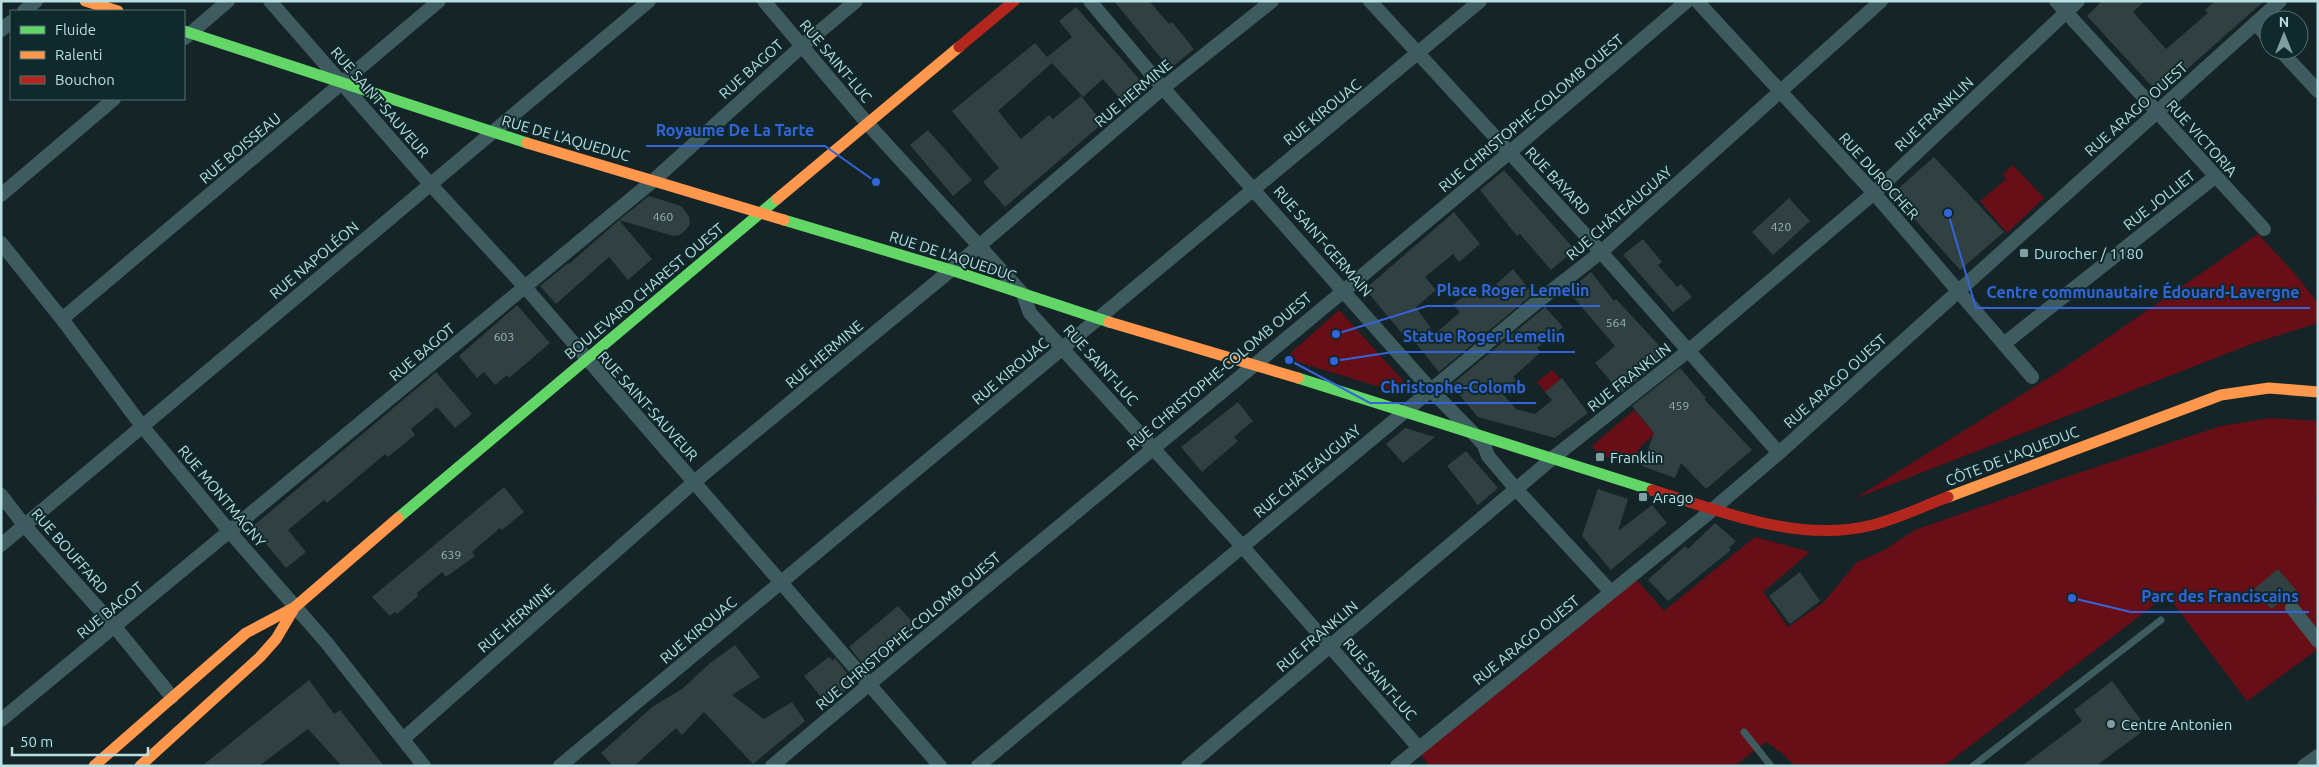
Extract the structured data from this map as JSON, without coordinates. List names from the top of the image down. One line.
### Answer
{"streets":{"street":["RUE SAINT-LUC","RUE BAGOT","RUE HERMINE","RUE SAINT-SAUVEUR","RUE ARAGO OUEST","RUE KIROUAC","RUE CHRISTOPHE-COLOMB OUEST","RUE FRANKLIN","RUE DE L'AQUEDUC","RUE VICTORIA","RUE BOISSEAU","RUE DUROCHER","RUE BAYARD","RUE JOLLIET","RUE CHÂTEAUGUAY","RUE SAINT-GERMAIN","RUE NAPOLÉON","BOULEVARD CHAREST OUEST","CÔTE DE L'AQUEDUC","RUE MONTMAGNY","RUE BOUFFARD"]},"crossings":[["RUE SAINT-LUC","RUE BAGOT"],["RUE SAINT-LUC","RUE HERMINE"],["RUE SAINT-LUC","RUE ARAGO OUEST"],["RUE SAINT-LUC","RUE KIROUAC"],["RUE SAINT-LUC","RUE CHRISTOPHE-COLOMB OUEST"],["RUE SAINT-LUC","RUE FRANKLIN"],["RUE SAINT-LUC","RUE DE L'AQUEDUC"],["RUE SAINT-LUC","RUE CHÂTEAUGUAY"],["RUE SAINT-LUC","BOULEVARD CHAREST OUEST"],["RUE BAGOT","RUE SAINT-SAUVEUR"],["RUE BAGOT","RUE DE L'AQUEDUC"],["RUE BAGOT","RUE MONTMAGNY"],["RUE BAGOT","RUE BOUFFARD"],["RUE HERMINE","RUE SAINT-SAUVEUR"],["RUE HERMINE","RUE DE L'AQUEDUC"],["RUE HERMINE","RUE SAINT-GERMAIN"],["RUE HERMINE","RUE MONTMAGNY"],["RUE SAINT-SAUVEUR","RUE KIROUAC"],["RUE SAINT-SAUVEUR","RUE CHRISTOPHE-COLOMB OUEST"],["RUE SAINT-SAUVEUR","RUE DE L'AQUEDUC"],["RUE SAINT-SAUVEUR","RUE BOISSEAU"],["RUE SAINT-SAUVEUR","RUE NAPOLÉON"],["RUE SAINT-SAUVEUR","BOULEVARD CHAREST OUEST"],["RUE ARAGO OUEST","RUE DE L'AQUEDUC"],["RUE ARAGO OUEST","RUE VICTORIA"],["RUE ARAGO OUEST","RUE DUROCHER"],["RUE ARAGO OUEST","RUE BAYARD"],["RUE ARAGO OUEST","RUE SAINT-GERMAIN"],["RUE ARAGO OUEST","CÔTE DE L'AQUEDUC"],["RUE KIROUAC","RUE DE L'AQUEDUC"],["RUE KIROUAC","RUE BAYARD"],["RUE KIROUAC","RUE SAINT-GERMAIN"],["RUE CHRISTOPHE-COLOMB OUEST","RUE DE L'AQUEDUC"],["RUE CHRISTOPHE-COLOMB OUEST","RUE BAYARD"],["RUE CHRISTOPHE-COLOMB OUEST","RUE SAINT-GERMAIN"],["RUE FRANKLIN","RUE DE L'AQUEDUC"],["RUE FRANKLIN","RUE VICTORIA"],["RUE FRANKLIN","RUE DUROCHER"],["RUE FRANKLIN","RUE BAYARD"],["RUE FRANKLIN","RUE SAINT-GERMAIN"],["RUE DE L'AQUEDUC","RUE BOISSEAU"],["RUE DE L'AQUEDUC","RUE CHÂTEAUGUAY"],["RUE DE L'AQUEDUC","RUE SAINT-GERMAIN"],["RUE DE L'AQUEDUC","RUE NAPOLÉON"],["RUE DE L'AQUEDUC","BOULEVARD CHAREST OUEST"],["RUE DE L'AQUEDUC","CÔTE DE L'AQUEDUC"],["RUE VICTORIA","RUE JOLLIET"],["RUE BOISSEAU","RUE MONTMAGNY"],["RUE DUROCHER","RUE JOLLIET"],["RUE DUROCHER","RUE CHÂTEAUGUAY"],["RUE BAYARD","RUE CHÂTEAUGUAY"],["RUE CHÂTEAUGUAY","RUE SAINT-GERMAIN"],["RUE NAPOLÉON","RUE MONTMAGNY"],["RUE NAPOLÉON","RUE BOUFFARD"],["BOULEVARD CHAREST OUEST","RUE MONTMAGNY"],["BOULEVARD CHAREST OUEST","RUE BOUFFARD"]],"places":{"other":["Royaume De La Tarte","Centre communautaire Édouard-Lavergne","Place Roger Lemelin","Christophe-Colomb","Statue Roger Lemelin","Parc des Franciscains","Centre Antonien"],"transit":["Durocher / 1180","Franklin","Arago"]},"house_numbers":["460","420","564","603","459","639"],"legend":["Fluide","Ralenti","Bouchon"],"scale_bar":"50 m","north":"top"}
